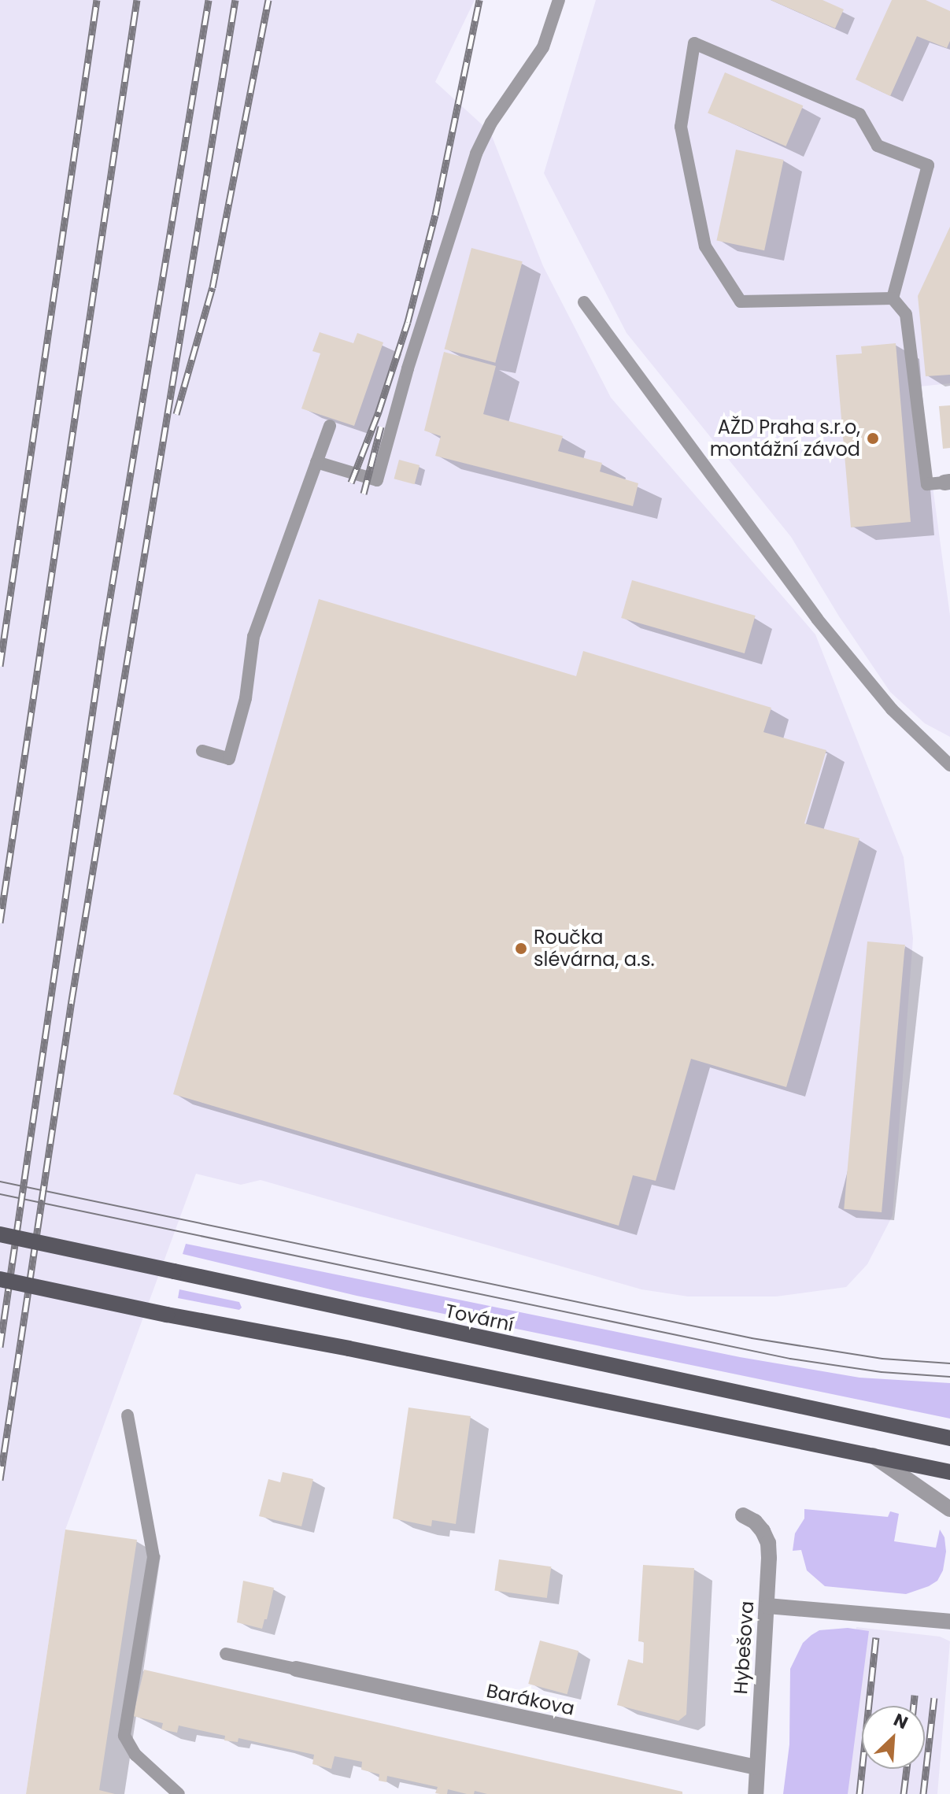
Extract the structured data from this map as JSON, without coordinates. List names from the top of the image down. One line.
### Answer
{"streets":{"main road":["Tovární"],"street":["Hybešova","Barákova"]},"crossings":[["Hybešova","Barákova"]],"places":["AŽD Praha s.r.o, montážní závod","Roučka slévárna, a.s."],"north":"top right"}
